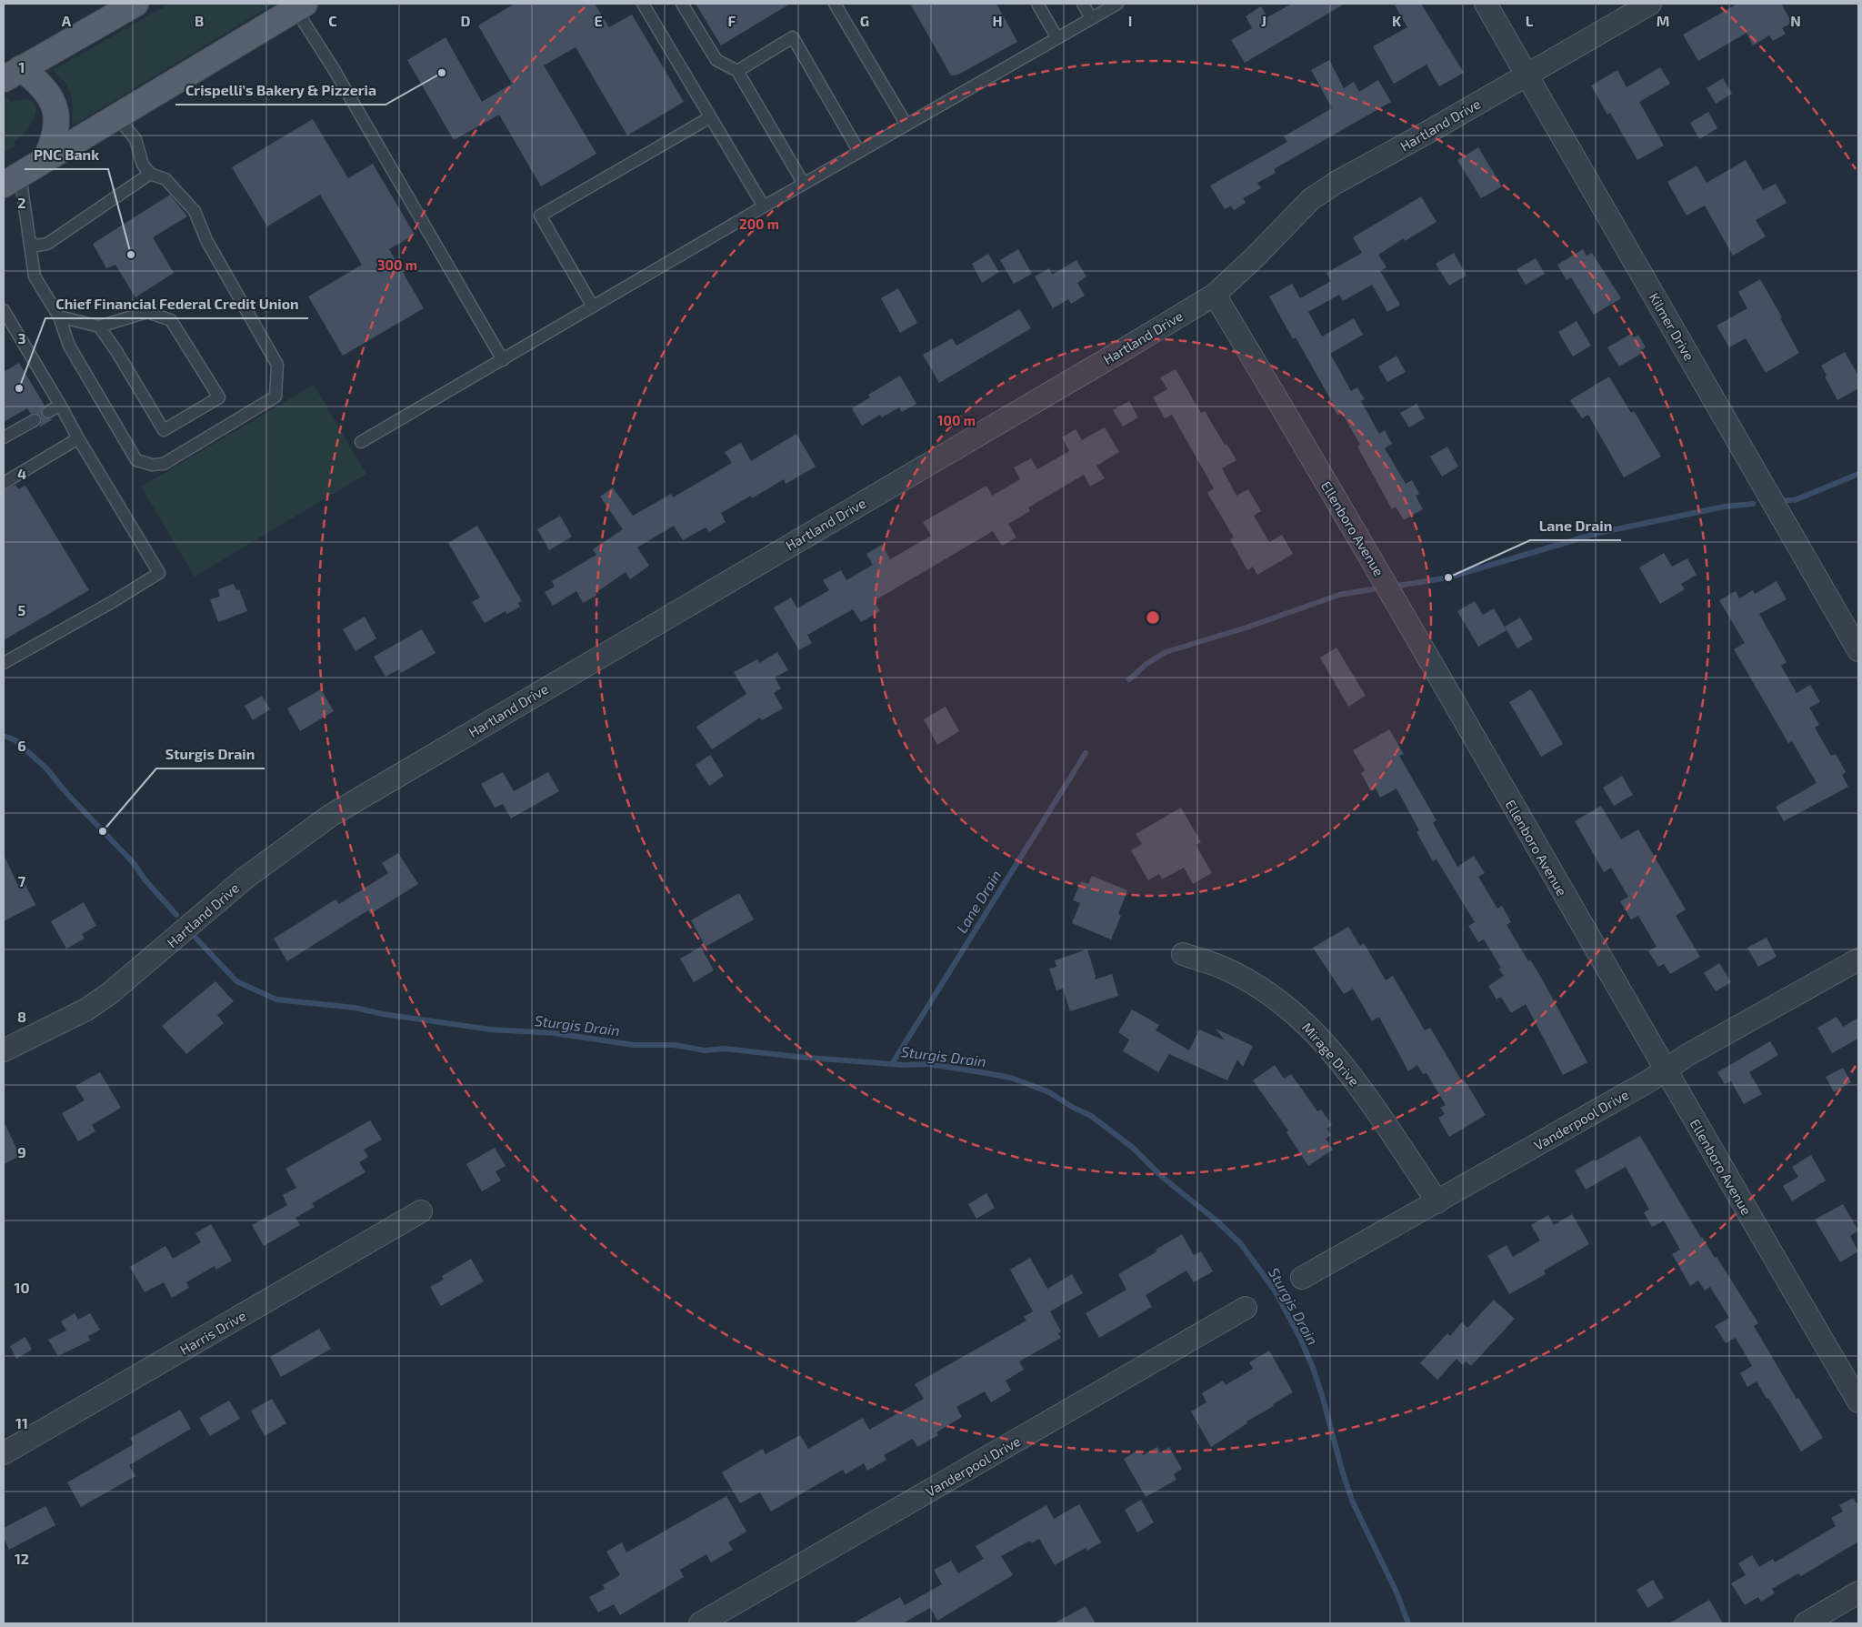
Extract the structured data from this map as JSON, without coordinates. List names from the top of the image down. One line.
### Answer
{"streets":{"street":["Hartland Drive","Kilmer Drive","Ellenboro Avenue","Mirage Drive","Vanderpool Drive","Harris Drive"]},"crossings":[["Hartland Drive","Kilmer Drive"],["Hartland Drive","Ellenboro Avenue"],["Ellenboro Avenue","Vanderpool Drive"],["Mirage Drive","Vanderpool Drive"]],"water":["Lane Drain","Sturgis Drain"],"places":["Crispelli’s Bakery & Pizzeria","PNC Bank","Chief Financial Federal Credit Union","Lane Drain","Sturgis Drain"],"grid":{"columns":["A","B","C","D","E","F","G","H","I","J","K","L","M","N"],"rows":["1","2","3","4","5","6","7","8","9","10","11","12"]},"rings":["200 m","300 m","100 m"]}
